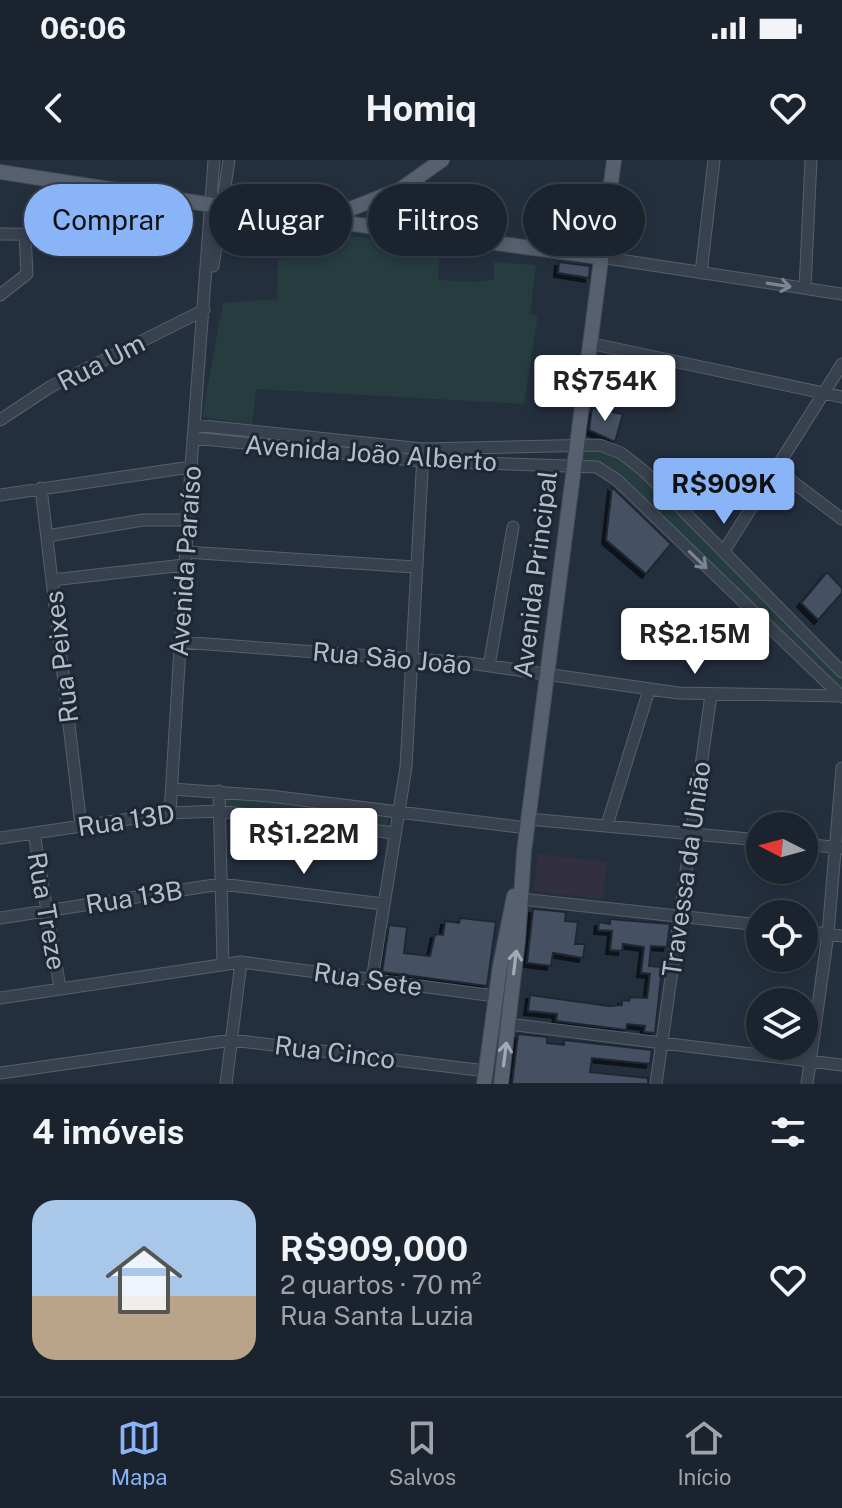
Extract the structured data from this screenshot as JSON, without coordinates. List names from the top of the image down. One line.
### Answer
{"streets":{"main road":["Avenida Principal"],"street":["Rua Um","Avenida João Alberto","Avenida Paraíso","Rua Peixes","Rua São João","Rua 13D","Travessa da União","Rua 13B","Rua Treze","Rua Sete","Rua Cinco"]},"crossings":[["Rua Um","Avenida Paraíso"],["Avenida João Alberto","Avenida Paraíso"],["Avenida João Alberto","Avenida Principal"],["Avenida João Alberto","Rua São João"],["Avenida Paraíso","Rua São João"],["Avenida Paraíso","Rua 13D"],["Avenida Principal","Rua São João"],["Avenida Principal","Rua Sete"],["Avenida Principal","Rua Cinco"],["Rua Peixes","Rua 13D"],["Rua São João","Travessa da União"],["Rua 13D","Rua Treze"],["Rua 13B","Rua Treze"],["Rua Treze","Rua Sete"]],"north":"left","page":{"status":"06:06","header":"Homiq","chip":["Comprar","Alugar","Filtros","Novo"],"price":["R$754K","R$909K","R$2.15M","R$1.22M"],"heading":"4 imóveis","list":[{"name":"R$909,000","note":"2 quartos · 70 m² · Rua Santa Luzia"}],"tabs":["Mapa","Salvos","Início"]}}
